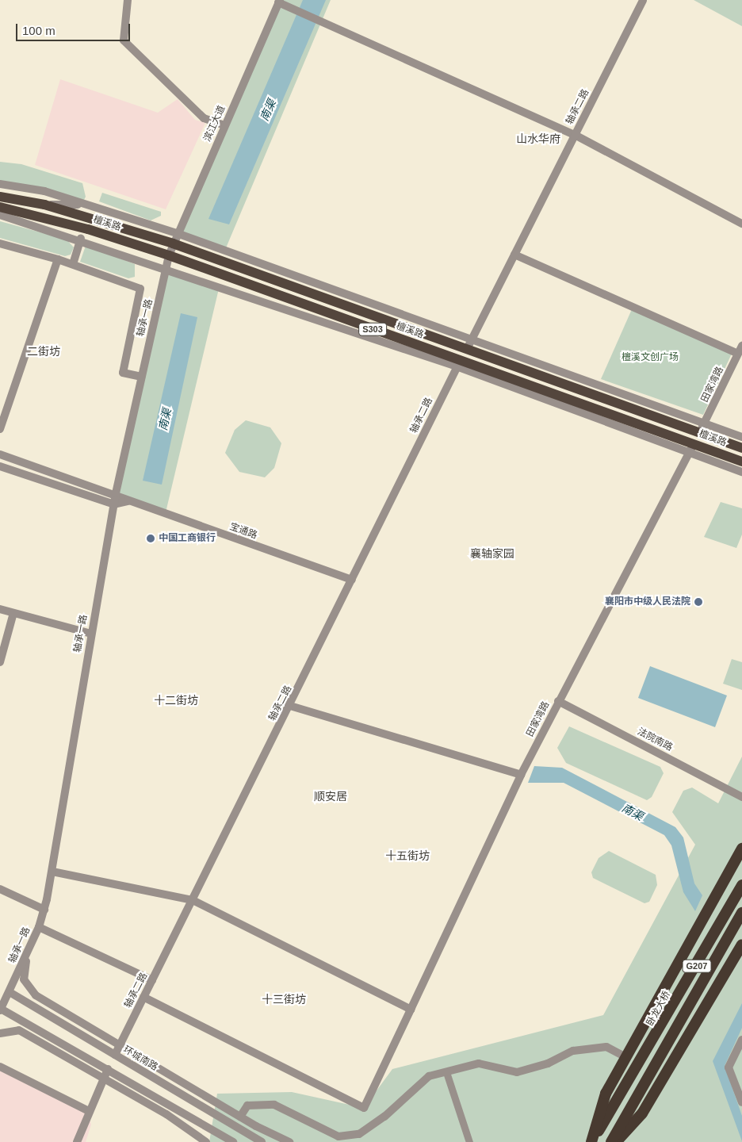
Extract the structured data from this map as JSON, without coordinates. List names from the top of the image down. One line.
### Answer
{"streets":{"highway":["G207","卧龙大桥"],"main road":["檀溪路","S303"],"street":["轴承二路","滨江大道","轴承一路","田家湾路","宝通路","法院南路","环城南路"]},"crossings":[["轴承二路","檀溪路"],["轴承二路","田家湾路"],["轴承二路","宝通路"],["轴承二路","环城南路"],["滨江大道","檀溪路"],["滨江大道","轴承一路"],["檀溪路","轴承一路"],["檀溪路","田家湾路"],["轴承一路","宝通路"],["轴承一路","环城南路"],["田家湾路","法院南路"]],"districts":["山水华府","二街坊","襄轴家园","十二街坊","顺安居","十五街坊","十三街坊"],"water":["南渠"],"parks":["檀溪文创广场"],"places":["中国工商银行","襄阳市中级人民法院"],"scale_bar":"100 m"}
